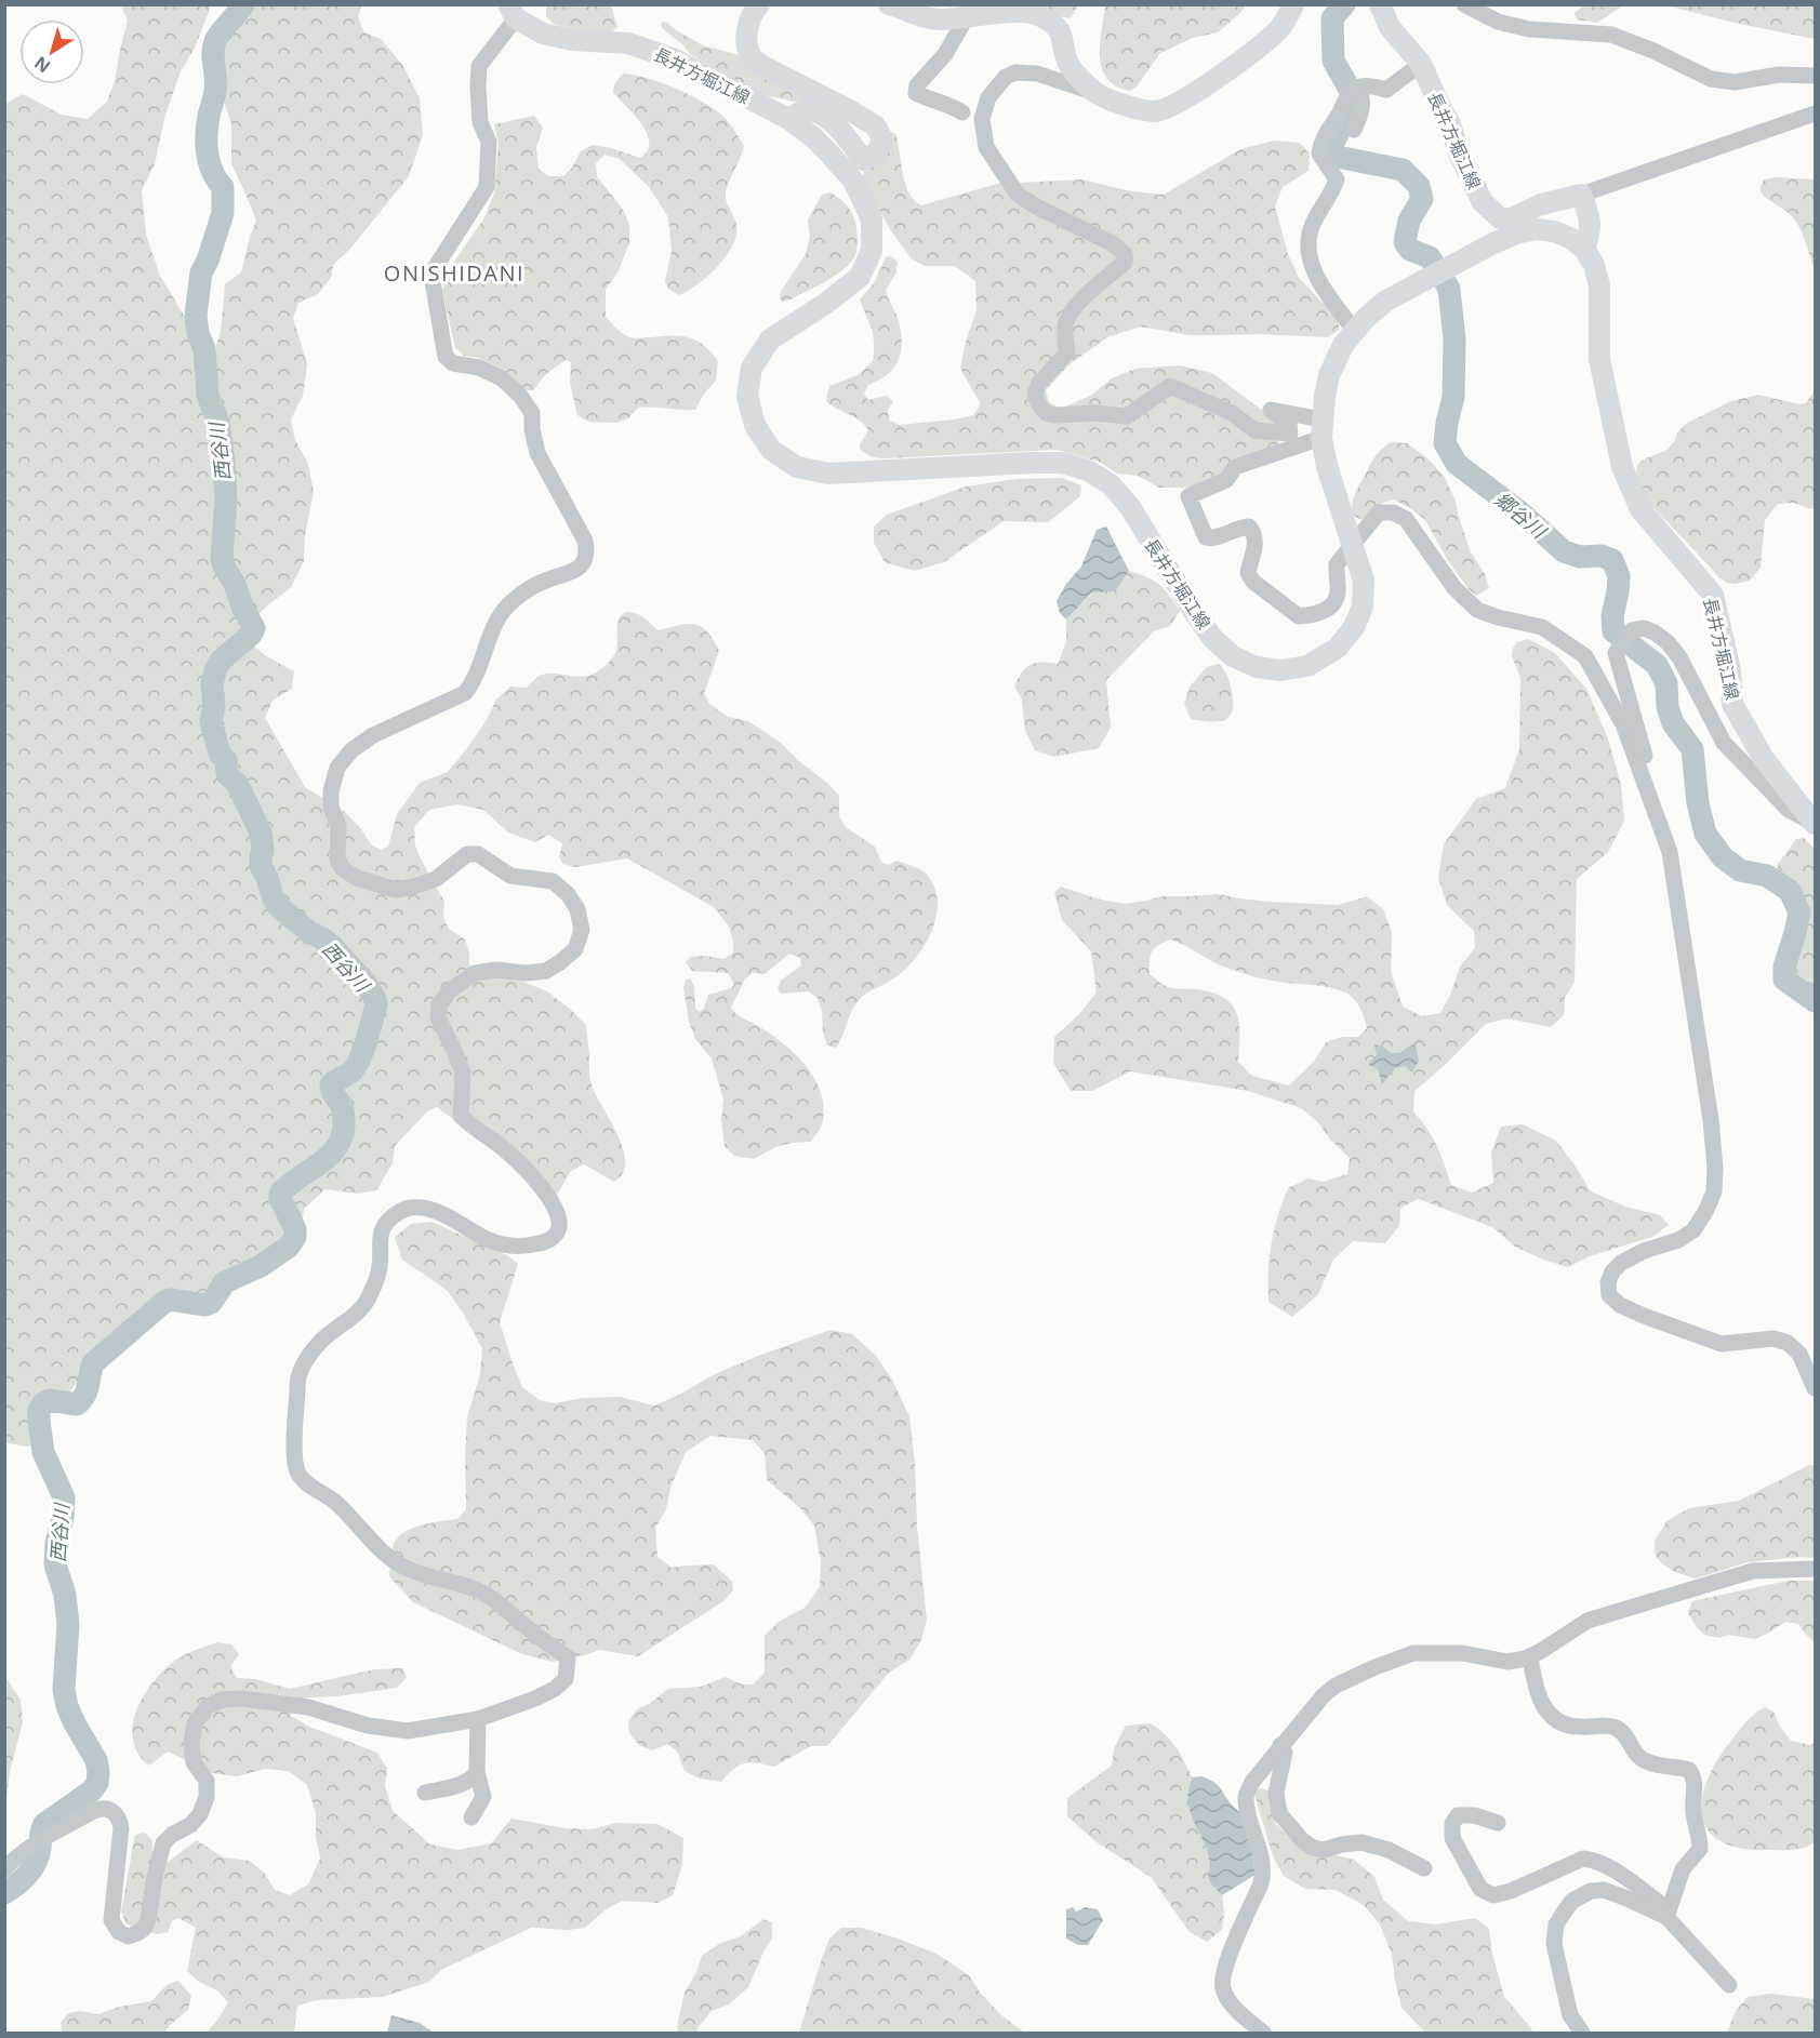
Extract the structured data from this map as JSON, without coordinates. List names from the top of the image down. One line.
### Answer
{"streets":{"main road":["長井方堀江線"]},"districts":["ONISHIDANI"],"water":["西谷川","郷谷川"],"north":"bottom left"}
